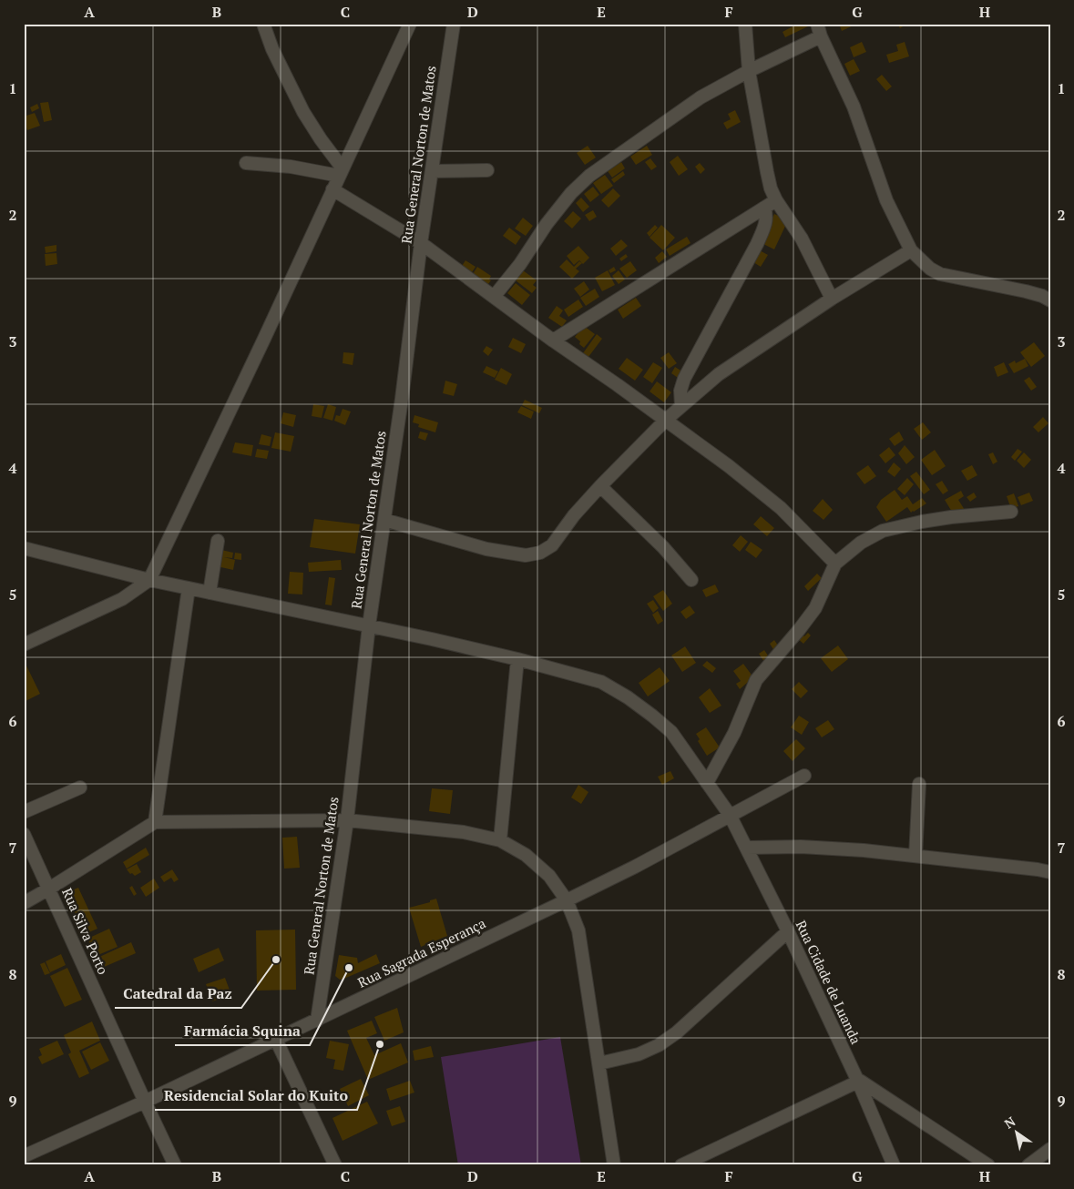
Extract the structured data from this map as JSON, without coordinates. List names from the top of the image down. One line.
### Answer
{"streets":{"street":["Rua General Norton de Matos","Rua Silva Porto","Rua Sagrada Esperança","Rua Cidade de Luanda"]},"crossings":[["Rua General Norton de Matos","Rua Sagrada Esperança"],["Rua General Norton de Matos","Rua Cidade de Luanda"],["Rua Silva Porto","Rua Sagrada Esperança"],["Rua Sagrada Esperança","Rua Cidade de Luanda"]],"places":["Catedral da Paz","Farmácia Squina","Residencial Solar do Kuito"],"north":"top left","grid":{"columns":["A","B","C","D","E","F","G","H"],"rows":["1","2","3","4","5","6","7","8","9"]}}
